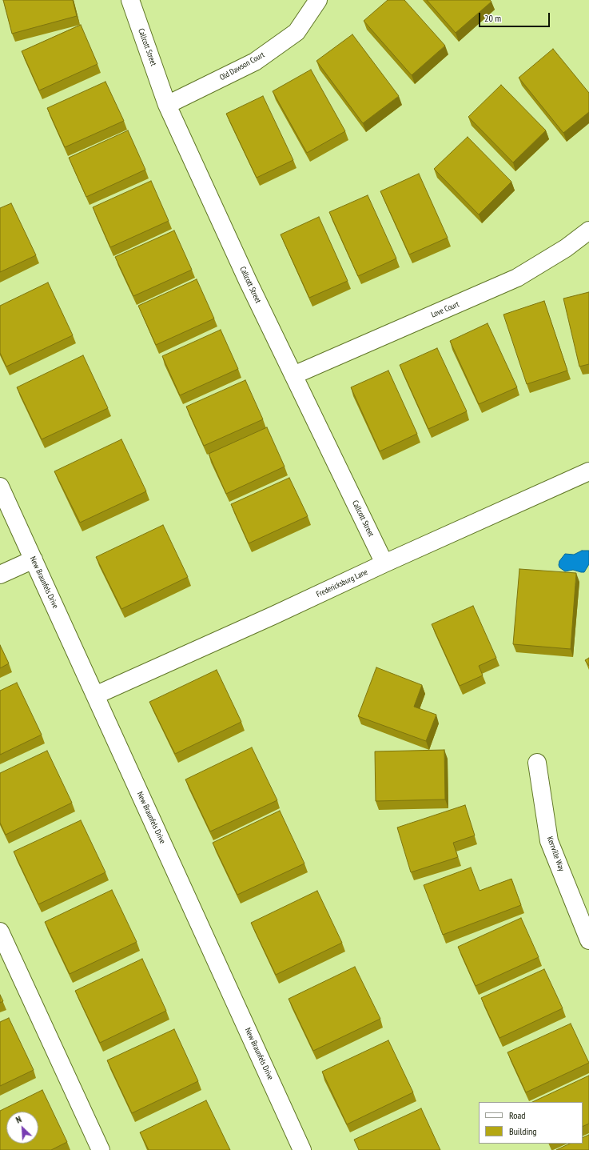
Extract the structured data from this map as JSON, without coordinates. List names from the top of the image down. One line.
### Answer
{"streets":{"street":["Callcott Street","Old Dawson Court","Love Court","New Braunfels Drive","Fredericksburg Lane","Kerrville Way"]},"crossings":[["Callcott Street","Old Dawson Court"],["Callcott Street","Love Court"],["Callcott Street","Fredericksburg Lane"],["New Braunfels Drive","Fredericksburg Lane"]],"legend":["Road","Building"],"scale_bar":"20 m","north":"top left"}
